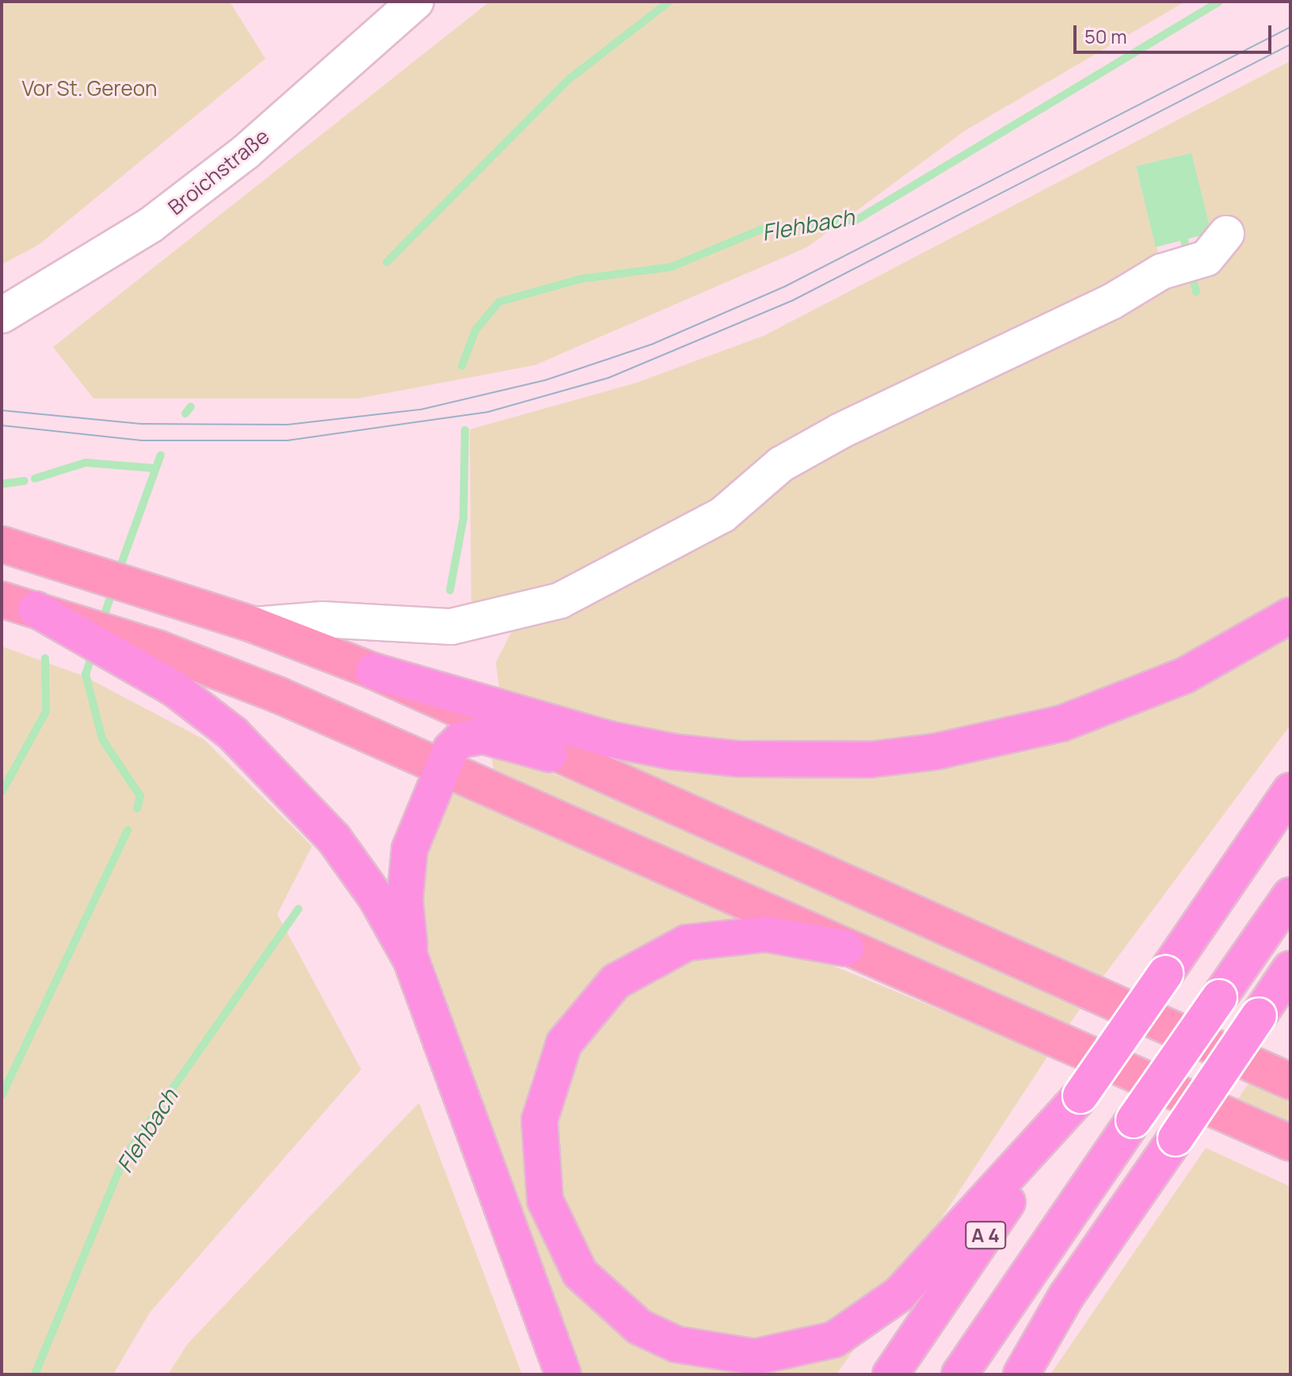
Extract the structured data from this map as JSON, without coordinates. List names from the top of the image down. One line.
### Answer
{"streets":{"highway":["A 4"],"street":["Broichstraße"]},"water":["Flehbach"],"parks":["Vor St. Gereon"],"scale_bar":"50 m"}
